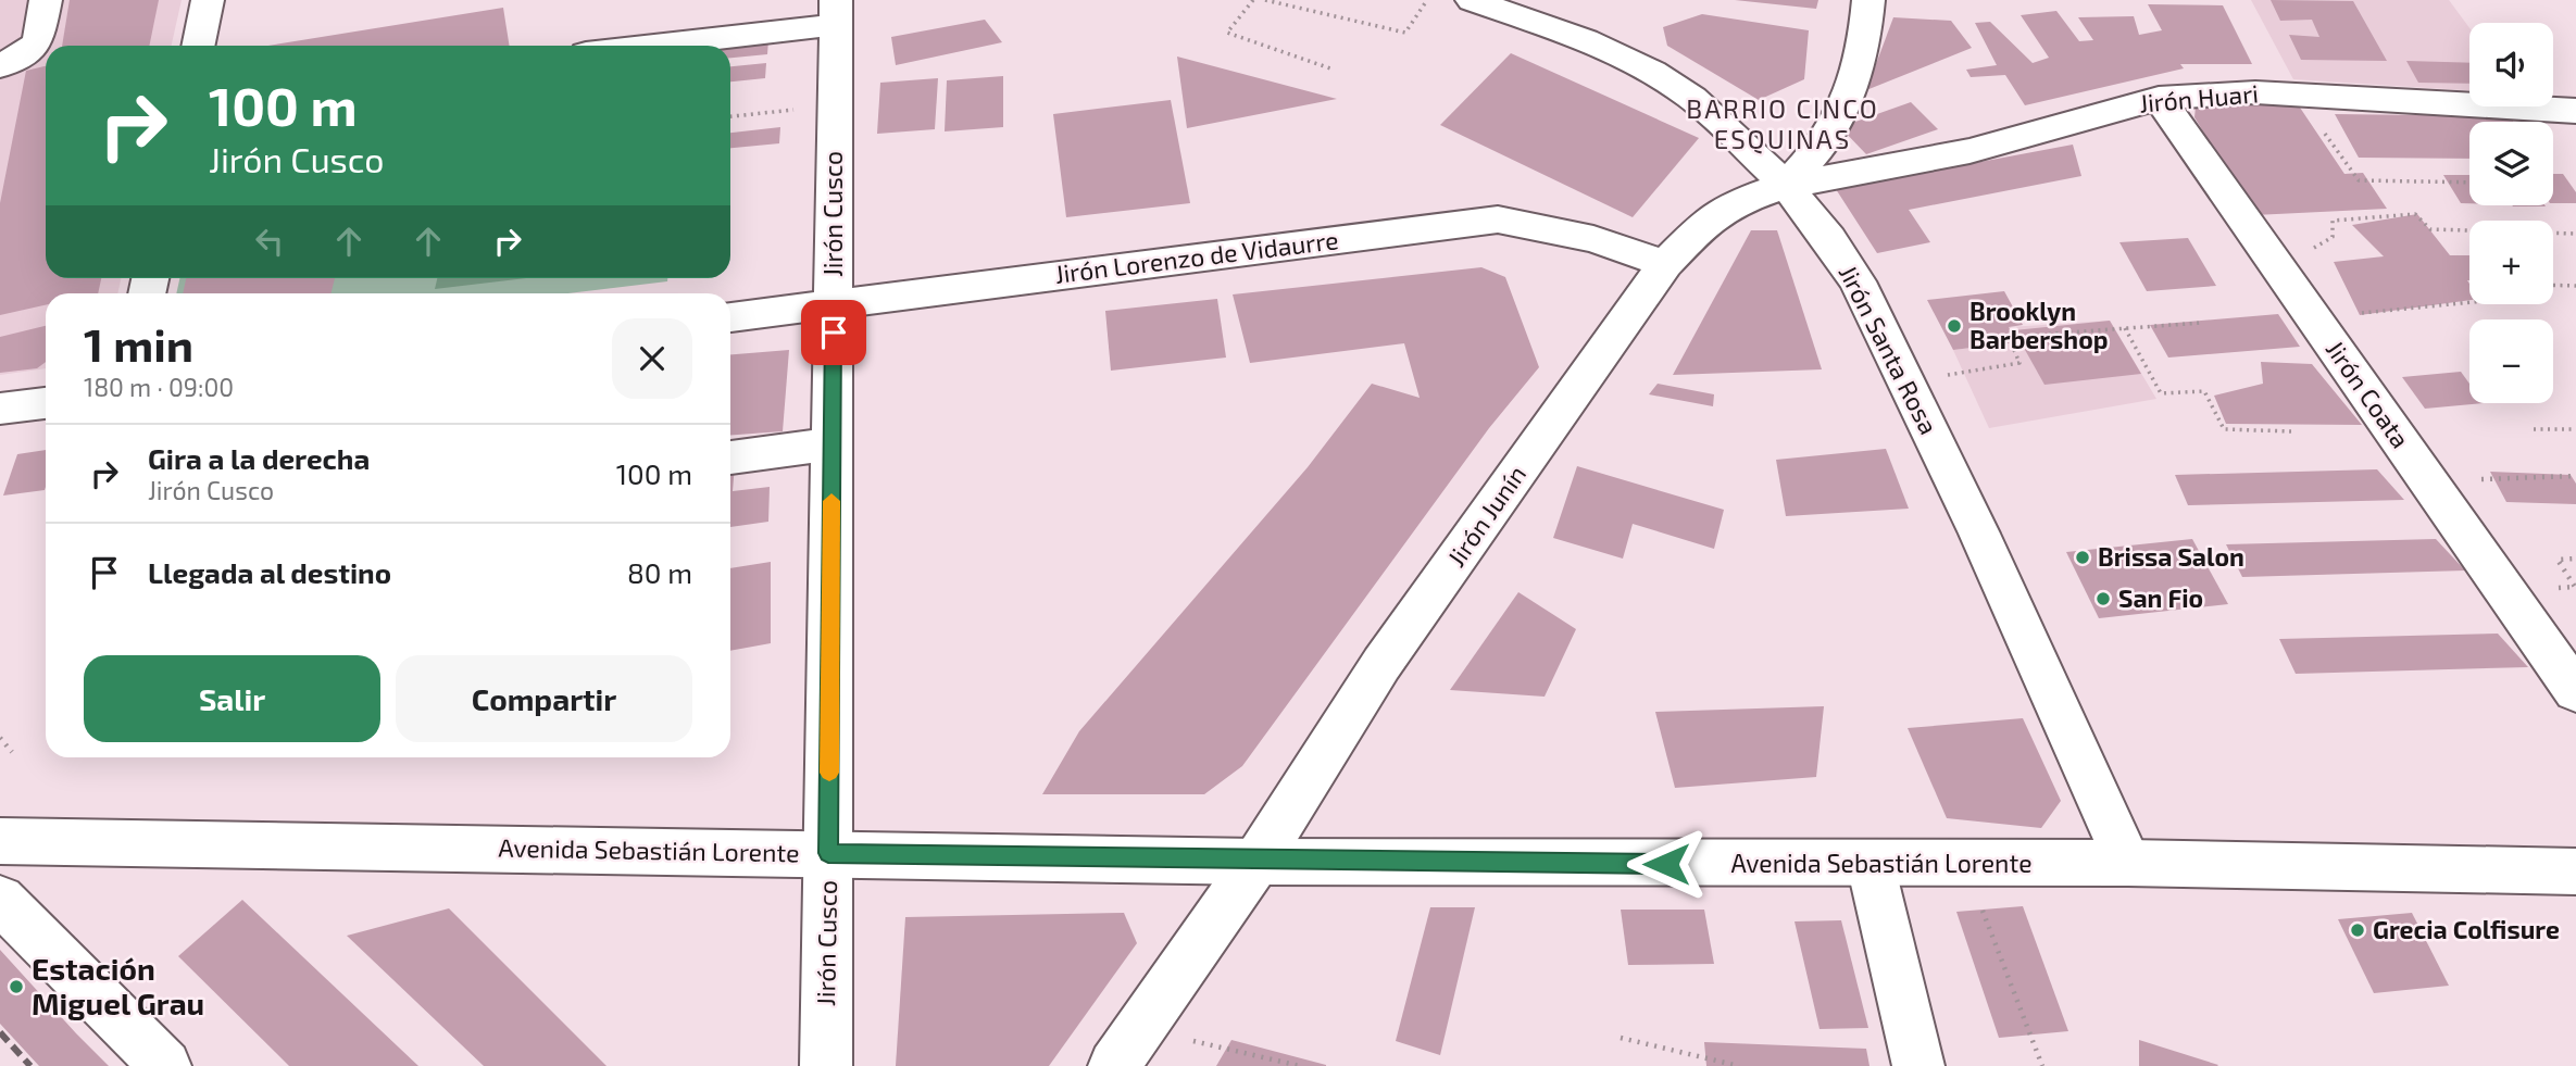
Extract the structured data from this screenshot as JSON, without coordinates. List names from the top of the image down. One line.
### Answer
{"streets":{"street":["Jirón Huari","Jirón Cusco","Jirón Lorenzo de Vidaurre","Jirón Santa Rosa","Jirón Coata","Jirón Junín","Avenida Sebastián Lorente"]},"crossings":[["Jirón Huari","Jirón Santa Rosa"],["Jirón Huari","Jirón Coata"],["Jirón Huari","Jirón Junín"],["Jirón Cusco","Jirón Lorenzo de Vidaurre"],["Jirón Cusco","Avenida Sebastián Lorente"],["Jirón Lorenzo de Vidaurre","Jirón Junín"],["Jirón Santa Rosa","Jirón Junín"],["Jirón Santa Rosa","Avenida Sebastián Lorente"],["Jirón Junín","Avenida Sebastián Lorente"]],"districts":["BARRIO CINCO ESQUINAS"],"places":["Brooklyn Barbershop","Brissa Salon","San Fio","Grecia Colfisure","Estación Miguel Grau"],"page":{"map_buttons":["+","−"],"turn":["100 m","Jirón Cusco"],"heading":["1 min","180 m · 09:00"],"list":[{"name":"Gira a la derecha","note":"Jirón Cusco","value":"100 m"},{"name":"Llegada al destino","value":"80 m"}],"buttons":["Salir","Compartir"]}}
